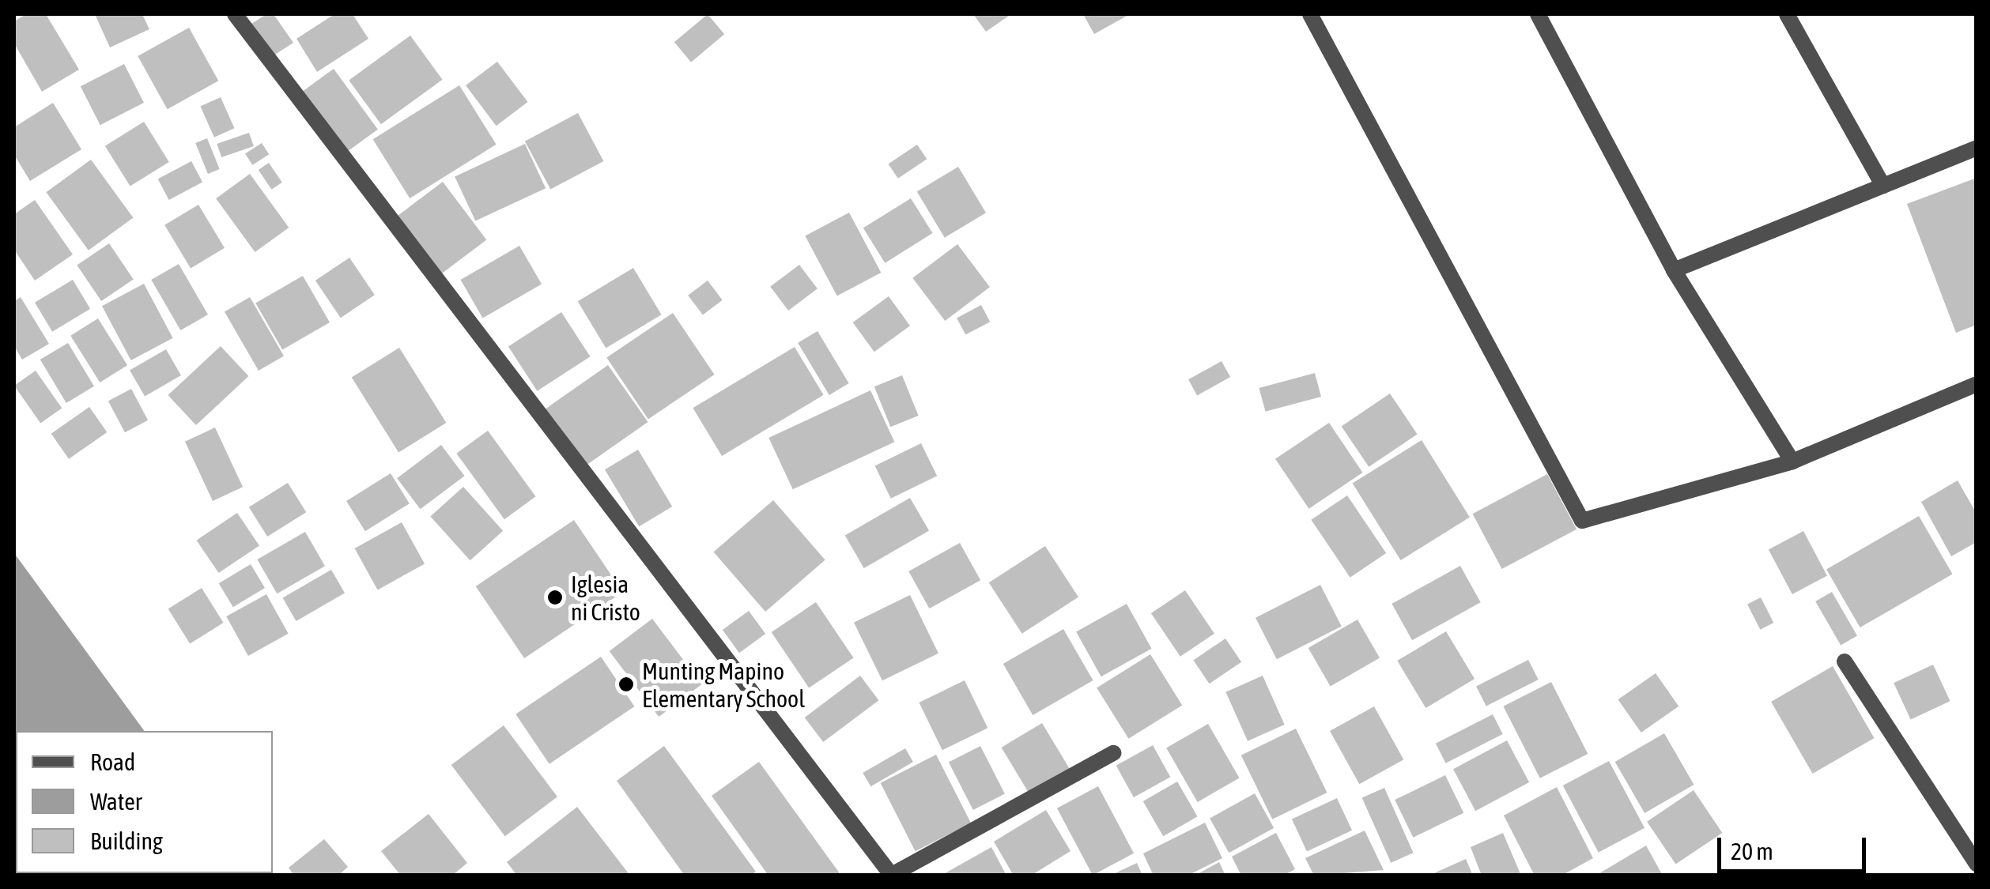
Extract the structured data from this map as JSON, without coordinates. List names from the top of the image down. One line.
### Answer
{"places":["Iglesia ni Cristo","Munting Mapino Elementary School"],"legend":["Road","Water","Building"],"scale_bar":"20 m"}
